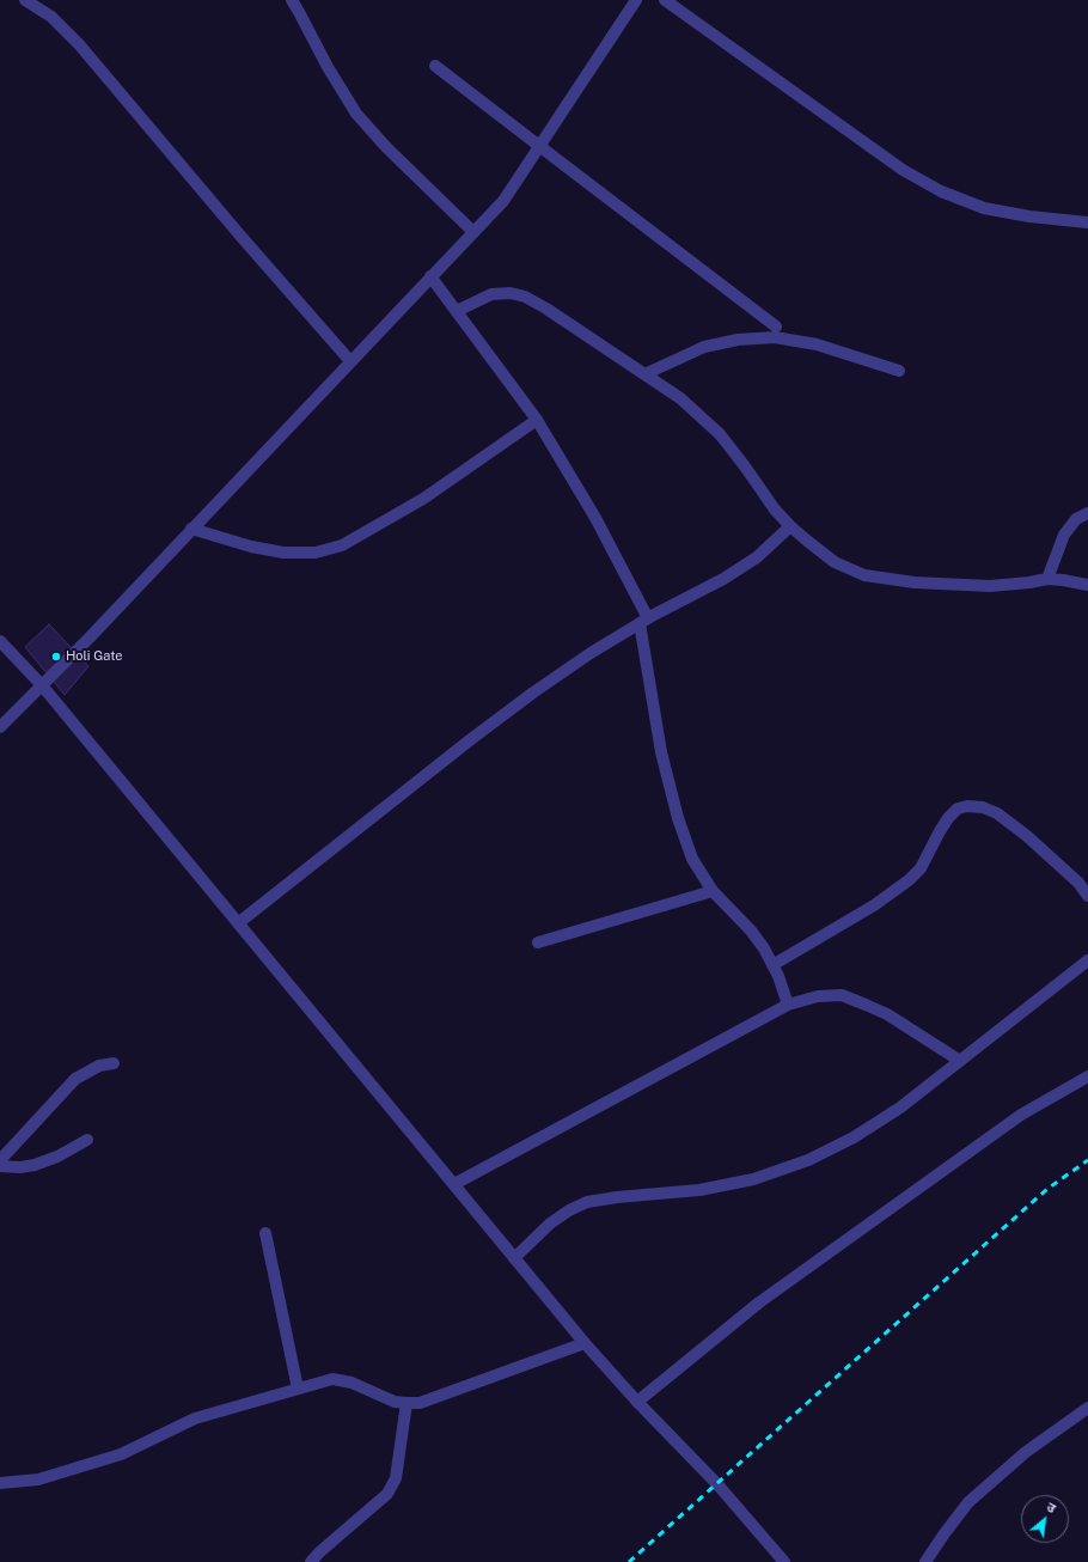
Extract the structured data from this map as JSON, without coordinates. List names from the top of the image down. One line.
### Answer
{"places":["Holi Gate"],"north":"top right"}
